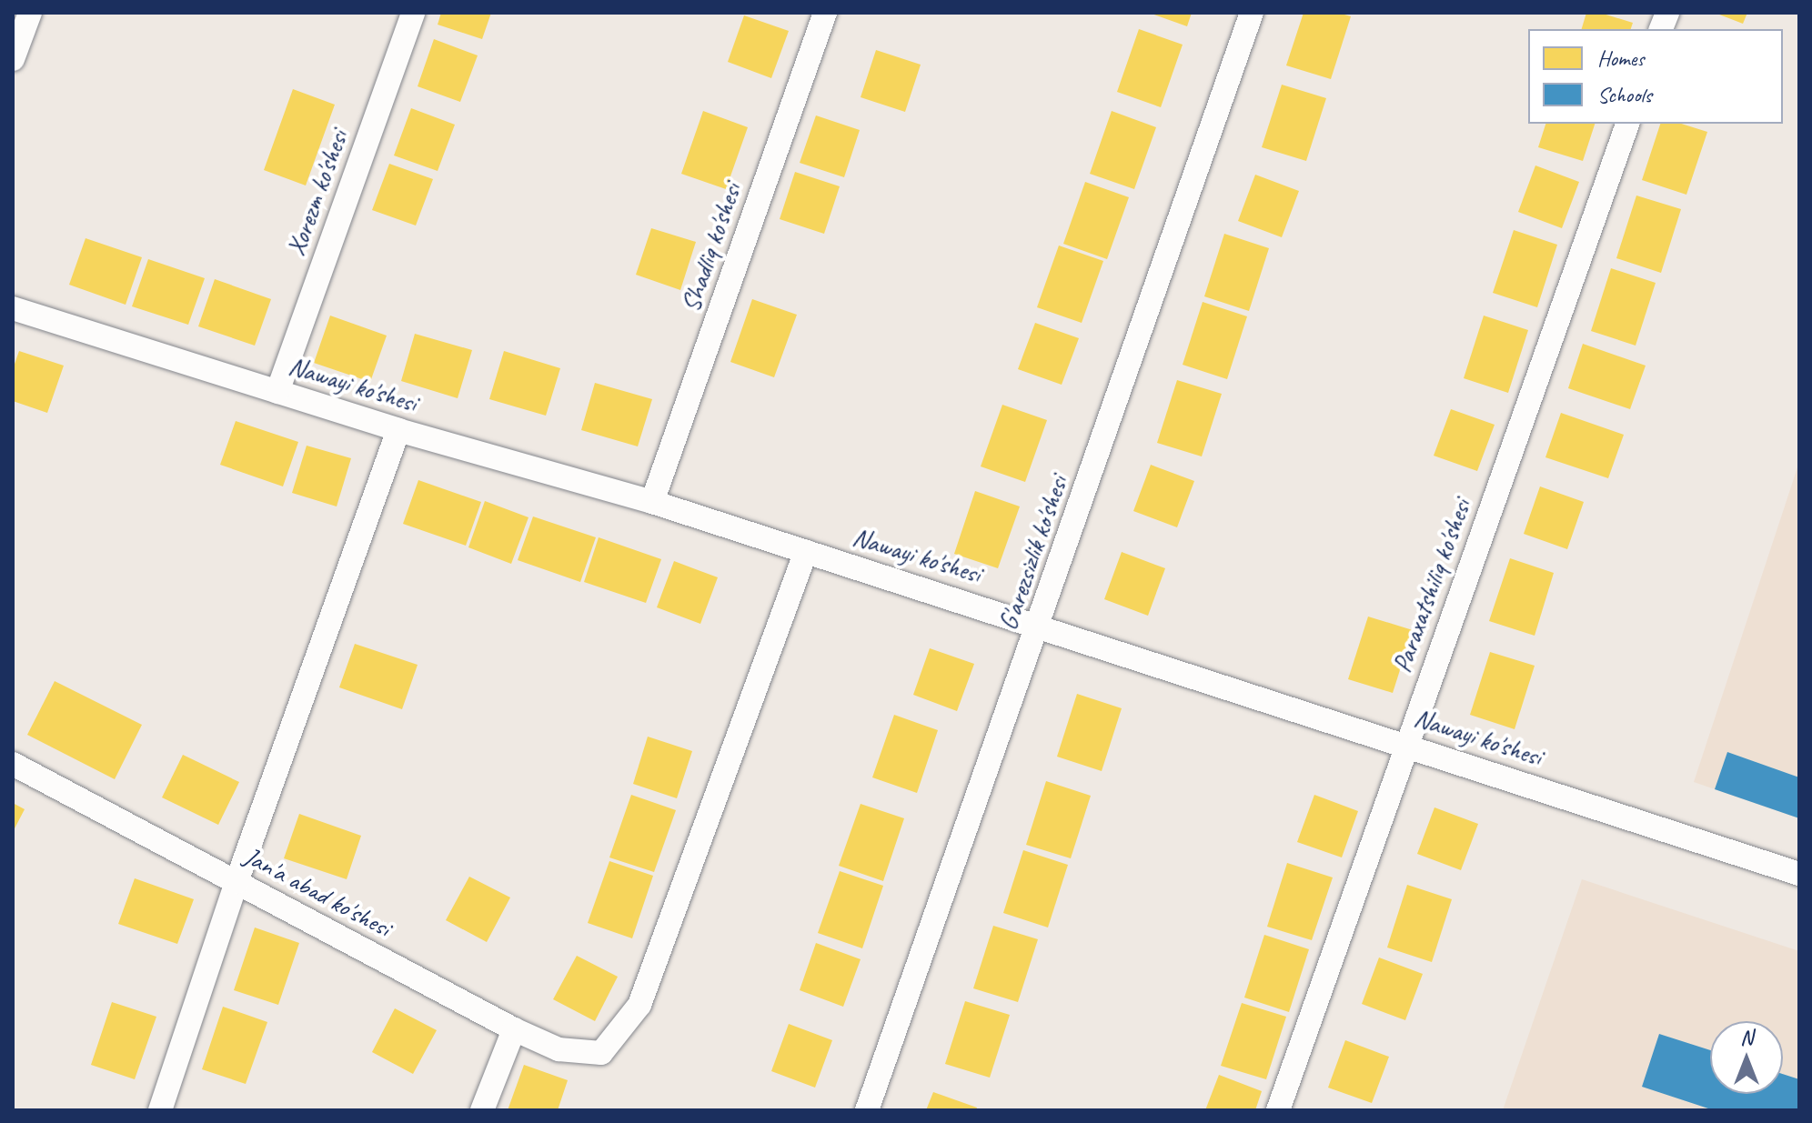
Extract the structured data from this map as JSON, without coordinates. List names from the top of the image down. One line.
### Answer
{"streets":{"street":["Xorezm ko'shesi","Shadliq ko'shesi","Nawayi ko'shesi","G'arezsizlik ko'shesi","Paraxatshiliq ko'shesi","Jan'a abad ko'shesi"]},"crossings":[["Xorezm ko'shesi","Nawayi ko'shesi"],["Shadliq ko'shesi","Nawayi ko'shesi"],["Nawayi ko'shesi","G'arezsizlik ko'shesi"],["Nawayi ko'shesi","Paraxatshiliq ko'shesi"],["Nawayi ko'shesi","Jan'a abad ko'shesi"]],"legend":["Homes","Schools"],"north":"top"}
